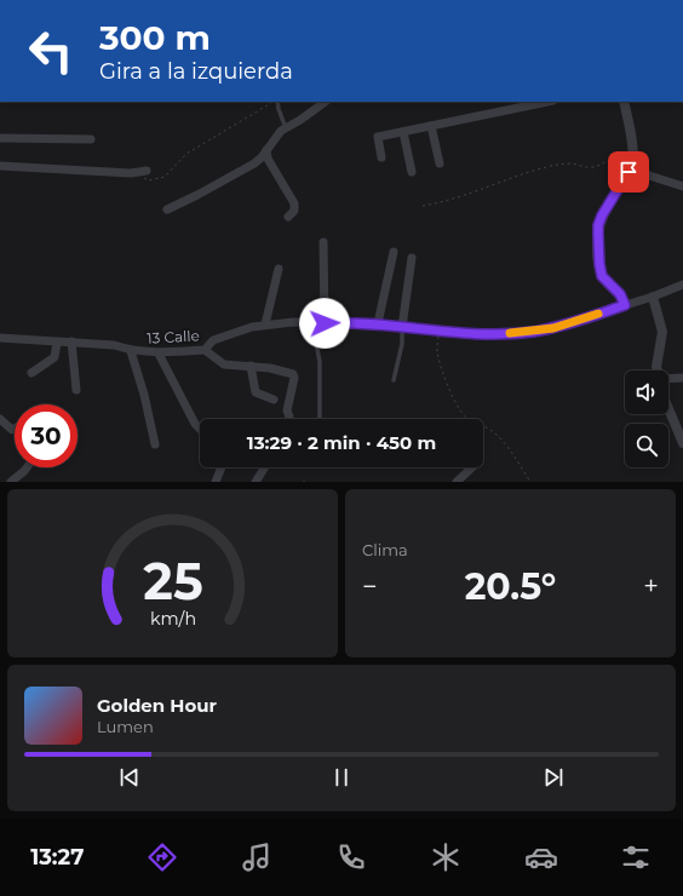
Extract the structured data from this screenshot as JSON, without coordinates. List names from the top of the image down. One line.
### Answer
{"streets":{"street":["13 Calle"]},"page":{"turn":["300 m","Gira a la izquierda"],"limit":"30","trip":"13:29 · 2 min · 450 m","tile":"Clima","heat":["−","20.5°","+"],"song":["Golden Hour","Lumen"],"tabs":"13:27","gauge":["25","km/h"]}}
